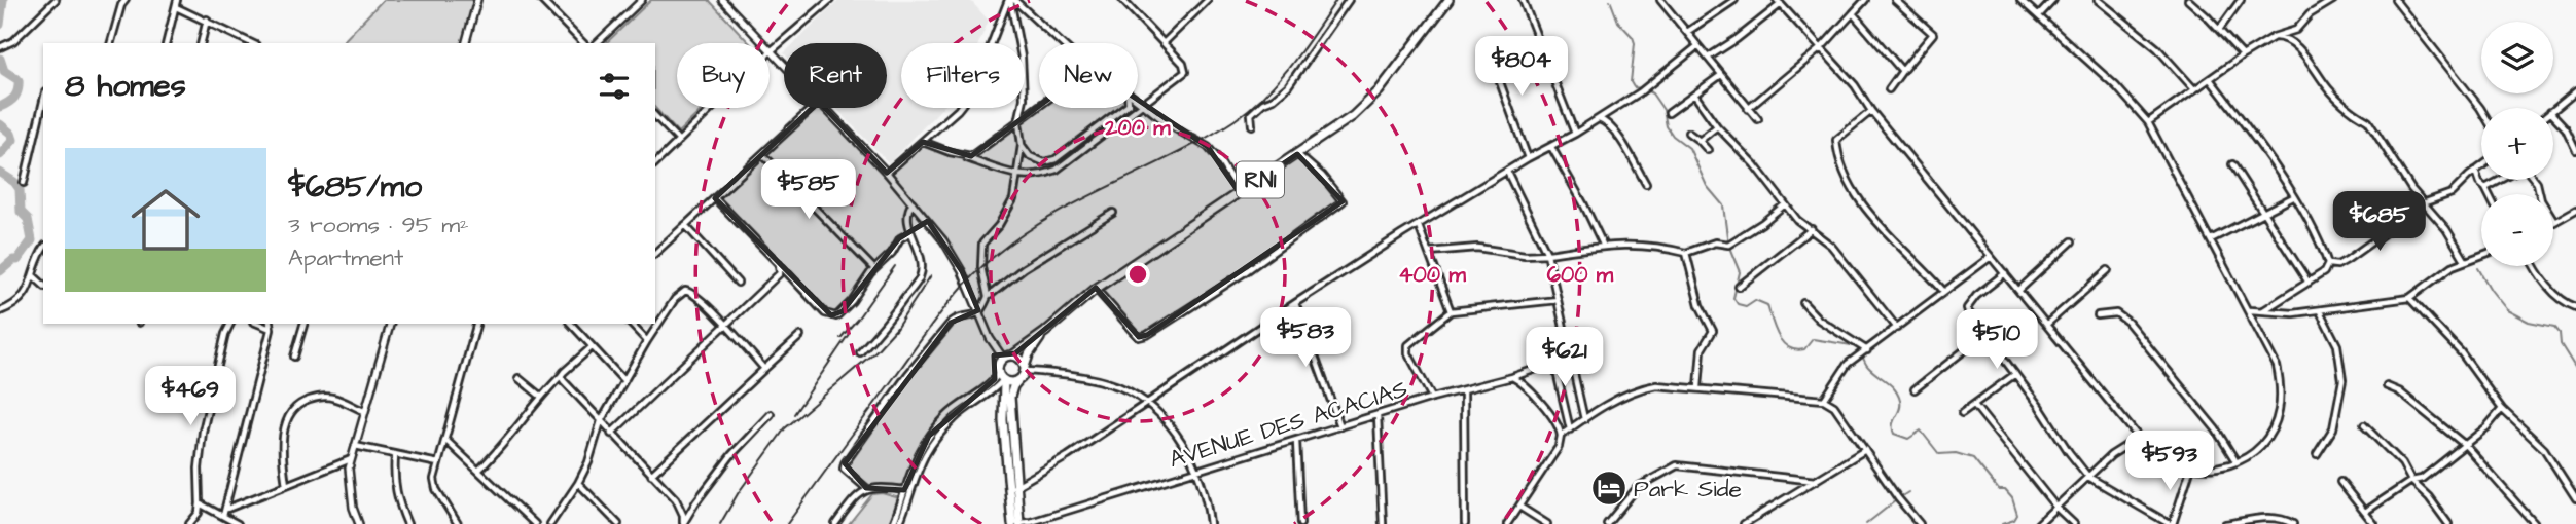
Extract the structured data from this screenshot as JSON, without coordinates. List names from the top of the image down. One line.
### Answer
{"streets":{"highway":["RN1"],"street":["AVENUE DES ACACIAS"]},"places":{"hotel":["Park Side"]},"page":{"map_buttons":["+","−"],"price":["$804","$585","$685","$583","$510","$621","$469","$593"],"chip":["Buy","Rent","Filters","New"],"heading":"8 homes","list":[{"name":"$685/mo","note":"3 rooms · 95 m² · Apartment"}]},"rings":["200 m","400 m","600 m"]}
